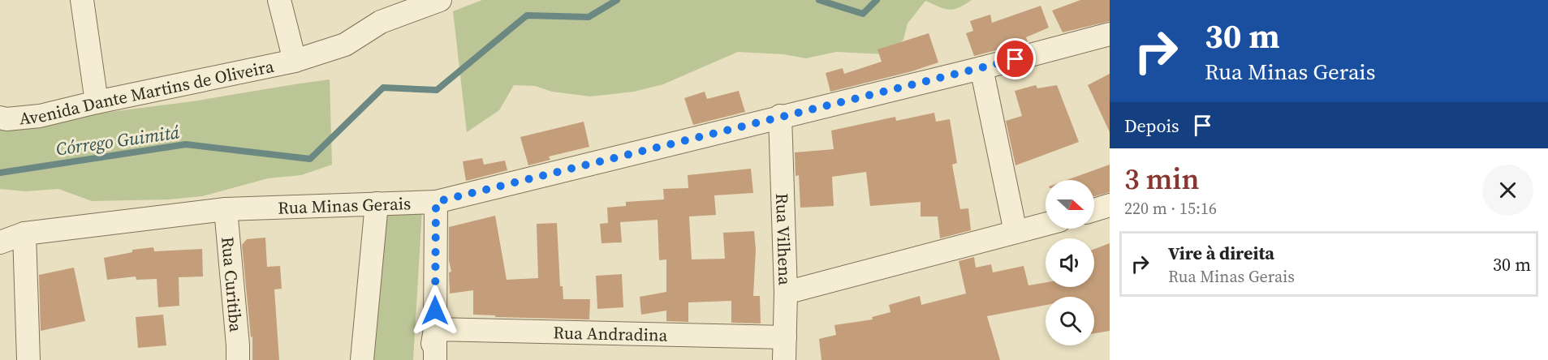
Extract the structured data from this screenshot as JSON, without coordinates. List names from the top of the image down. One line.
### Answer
{"streets":{"street":["Avenida Dante Martins de Oliveira","Rua Minas Gerais","Rua Vilhena","Rua Curitiba","Rua Andradina"]},"crossings":[["Rua Minas Gerais","Rua Vilhena"],["Rua Minas Gerais","Rua Curitiba"],["Rua Vilhena","Rua Andradina"]],"water":["Córrego Guimitá"],"north":"right","page":{"turn":["30 m","Rua Minas Gerais"],"then":"Depois","heading":["3 min","220 m · 15:16"],"list":[{"name":"Vire à direita","note":"Rua Minas Gerais","value":"30 m"}]}}
